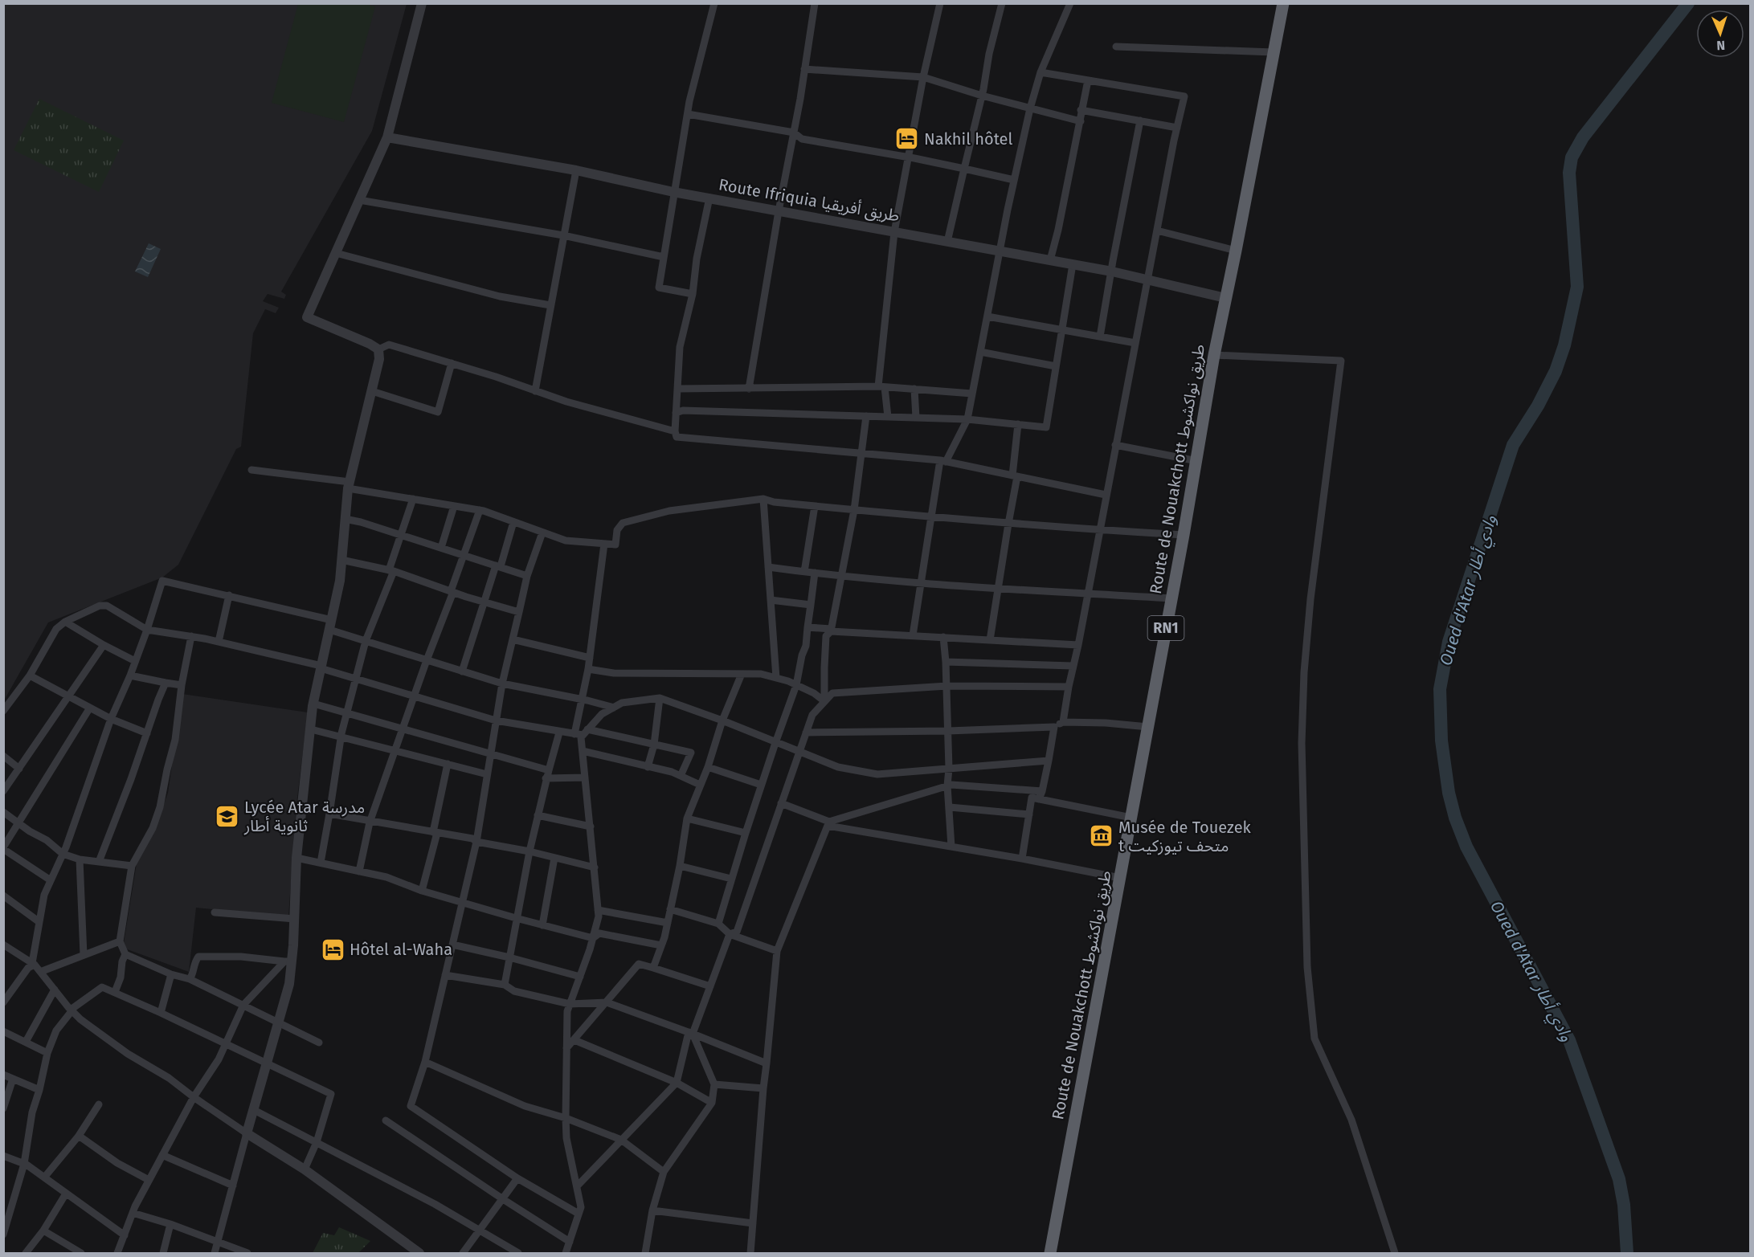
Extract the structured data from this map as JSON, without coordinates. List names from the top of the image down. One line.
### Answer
{"streets":{"highway":["Route de Nouakchott طريق نواكشوط","RN1"],"street":["Route Ifriquia طريق أفريقيا"]},"crossings":[["Route Ifriquia طريق أفريقيا","Route de Nouakchott طريق نواكشوط"]],"water":["Oued d'Atar وادي أطار"],"places":{"hotel":["Nakhil hôtel","Hôtel al-Waha"],"school or university":["Lycée Atar مدرسة ثانوية أطار"],"museum":["Musée de Touezek t متحف تيوزكيت"]},"north":"bottom"}
